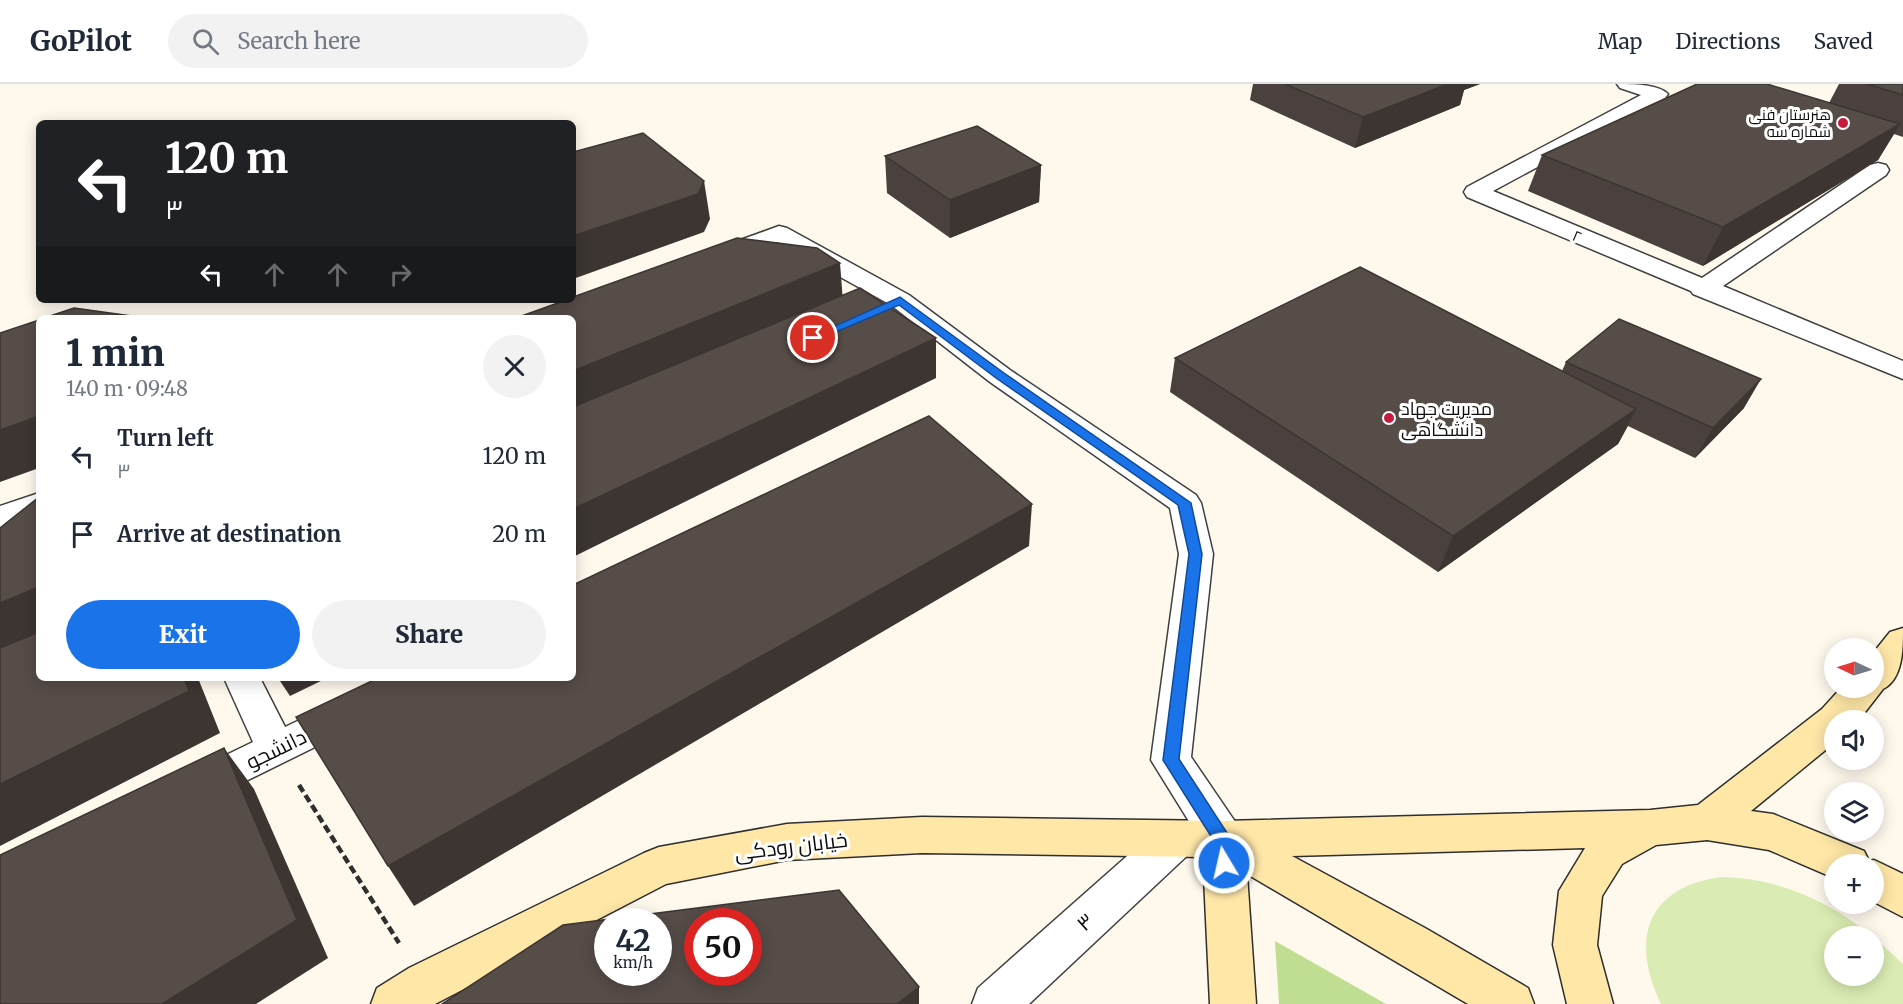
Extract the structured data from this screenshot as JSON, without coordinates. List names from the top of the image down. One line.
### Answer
{"streets":{"main road":["خیابان رودکی"],"street":["۲","دانشجو","۳"]},"crossings":[["خیابان رودکی","۳"]],"places":["هنرستان فنی شماره سه","مدیریت جهاد دانشگاهی"],"north":"left","page":{"header":"GoPilot","search":"Search here","nav":["Map","Directions","Saved"],"turn":["120 m","۳"],"heading":["1 min","140 m · 09:48"],"list":[{"name":"Turn left","note":"۳","value":"120 m"},{"name":"Arrive at destination","value":"20 m"}],"buttons":["Exit","Share"],"map_buttons":["+","−"],"speed":"42 km/h","limit":"50"}}
